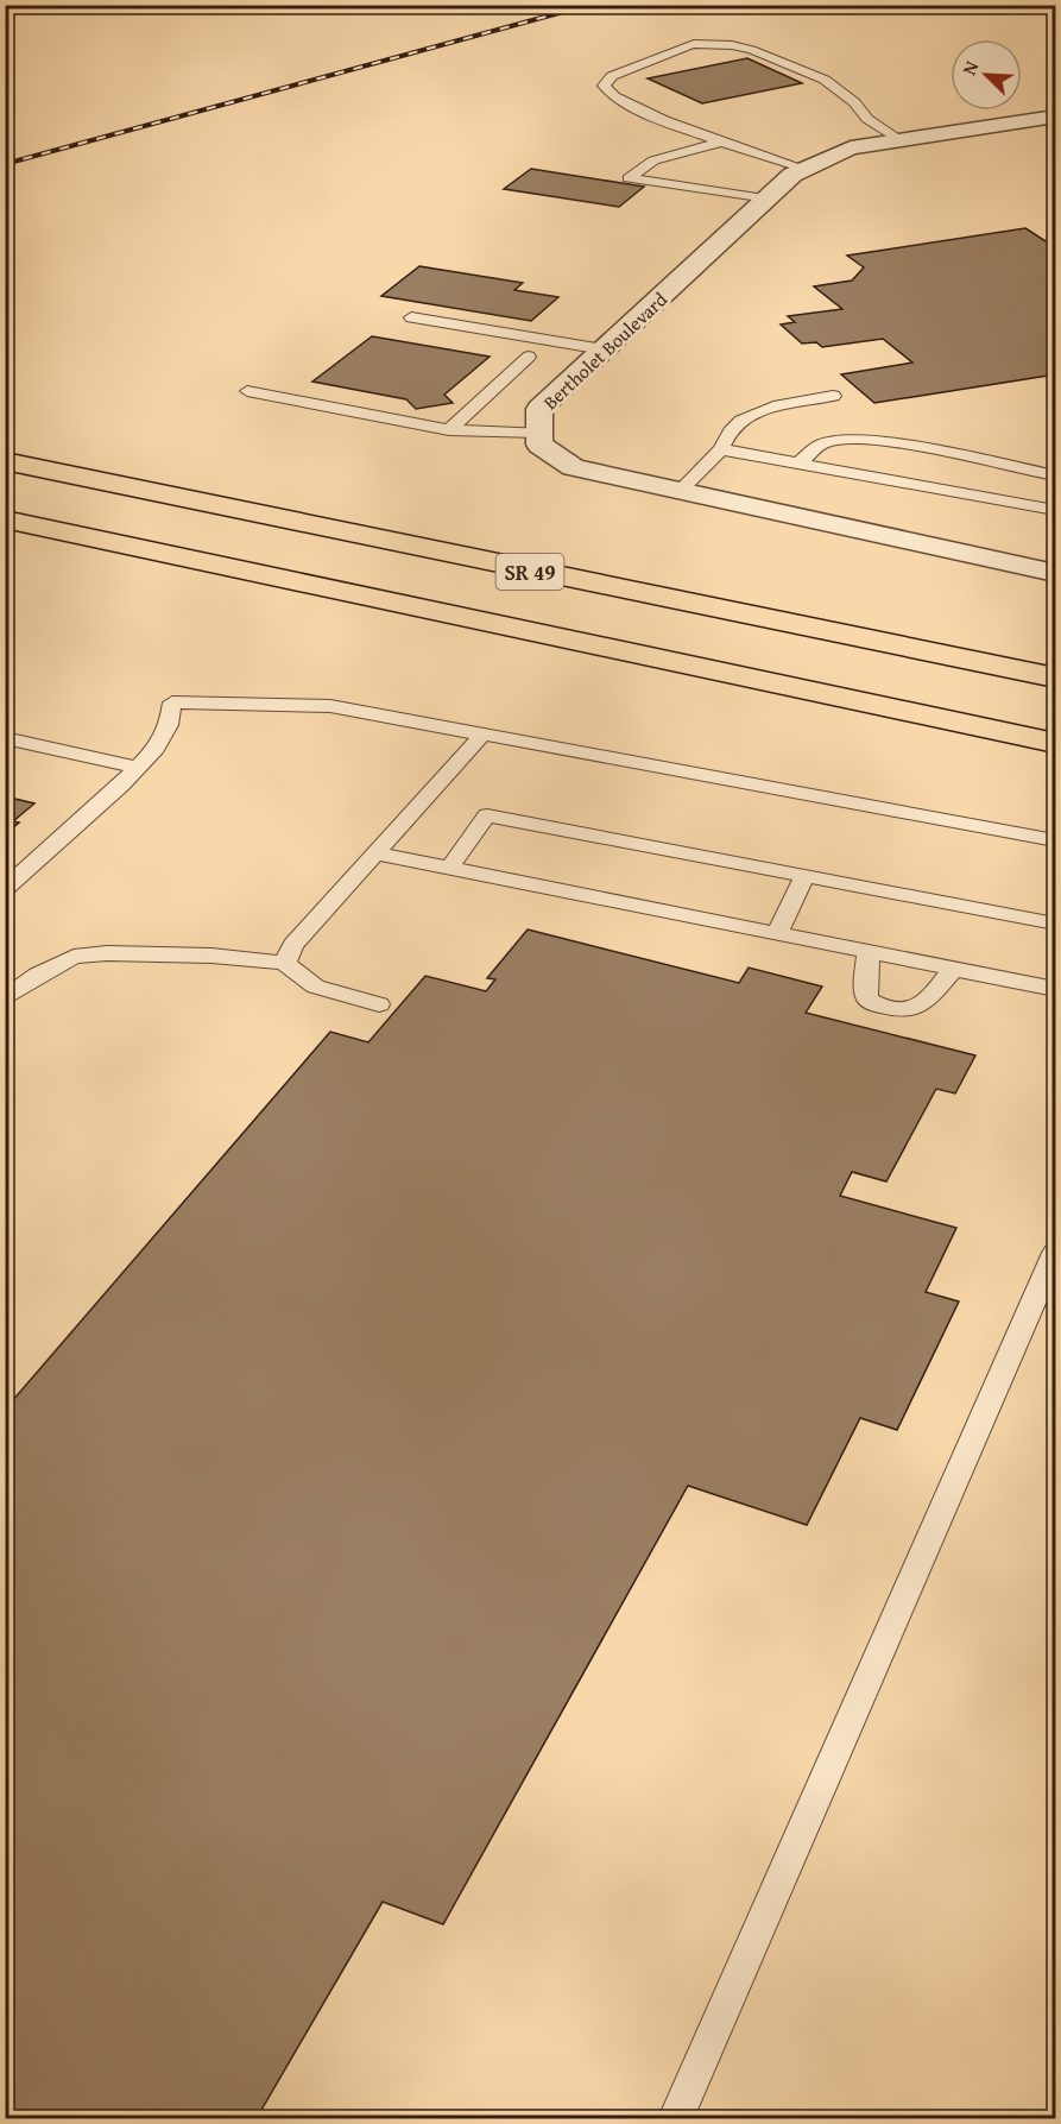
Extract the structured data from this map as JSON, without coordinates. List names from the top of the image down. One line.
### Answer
{"streets":{"highway":["SR 49"],"street":["Bertholet Boulevard"]},"north":"top left"}
